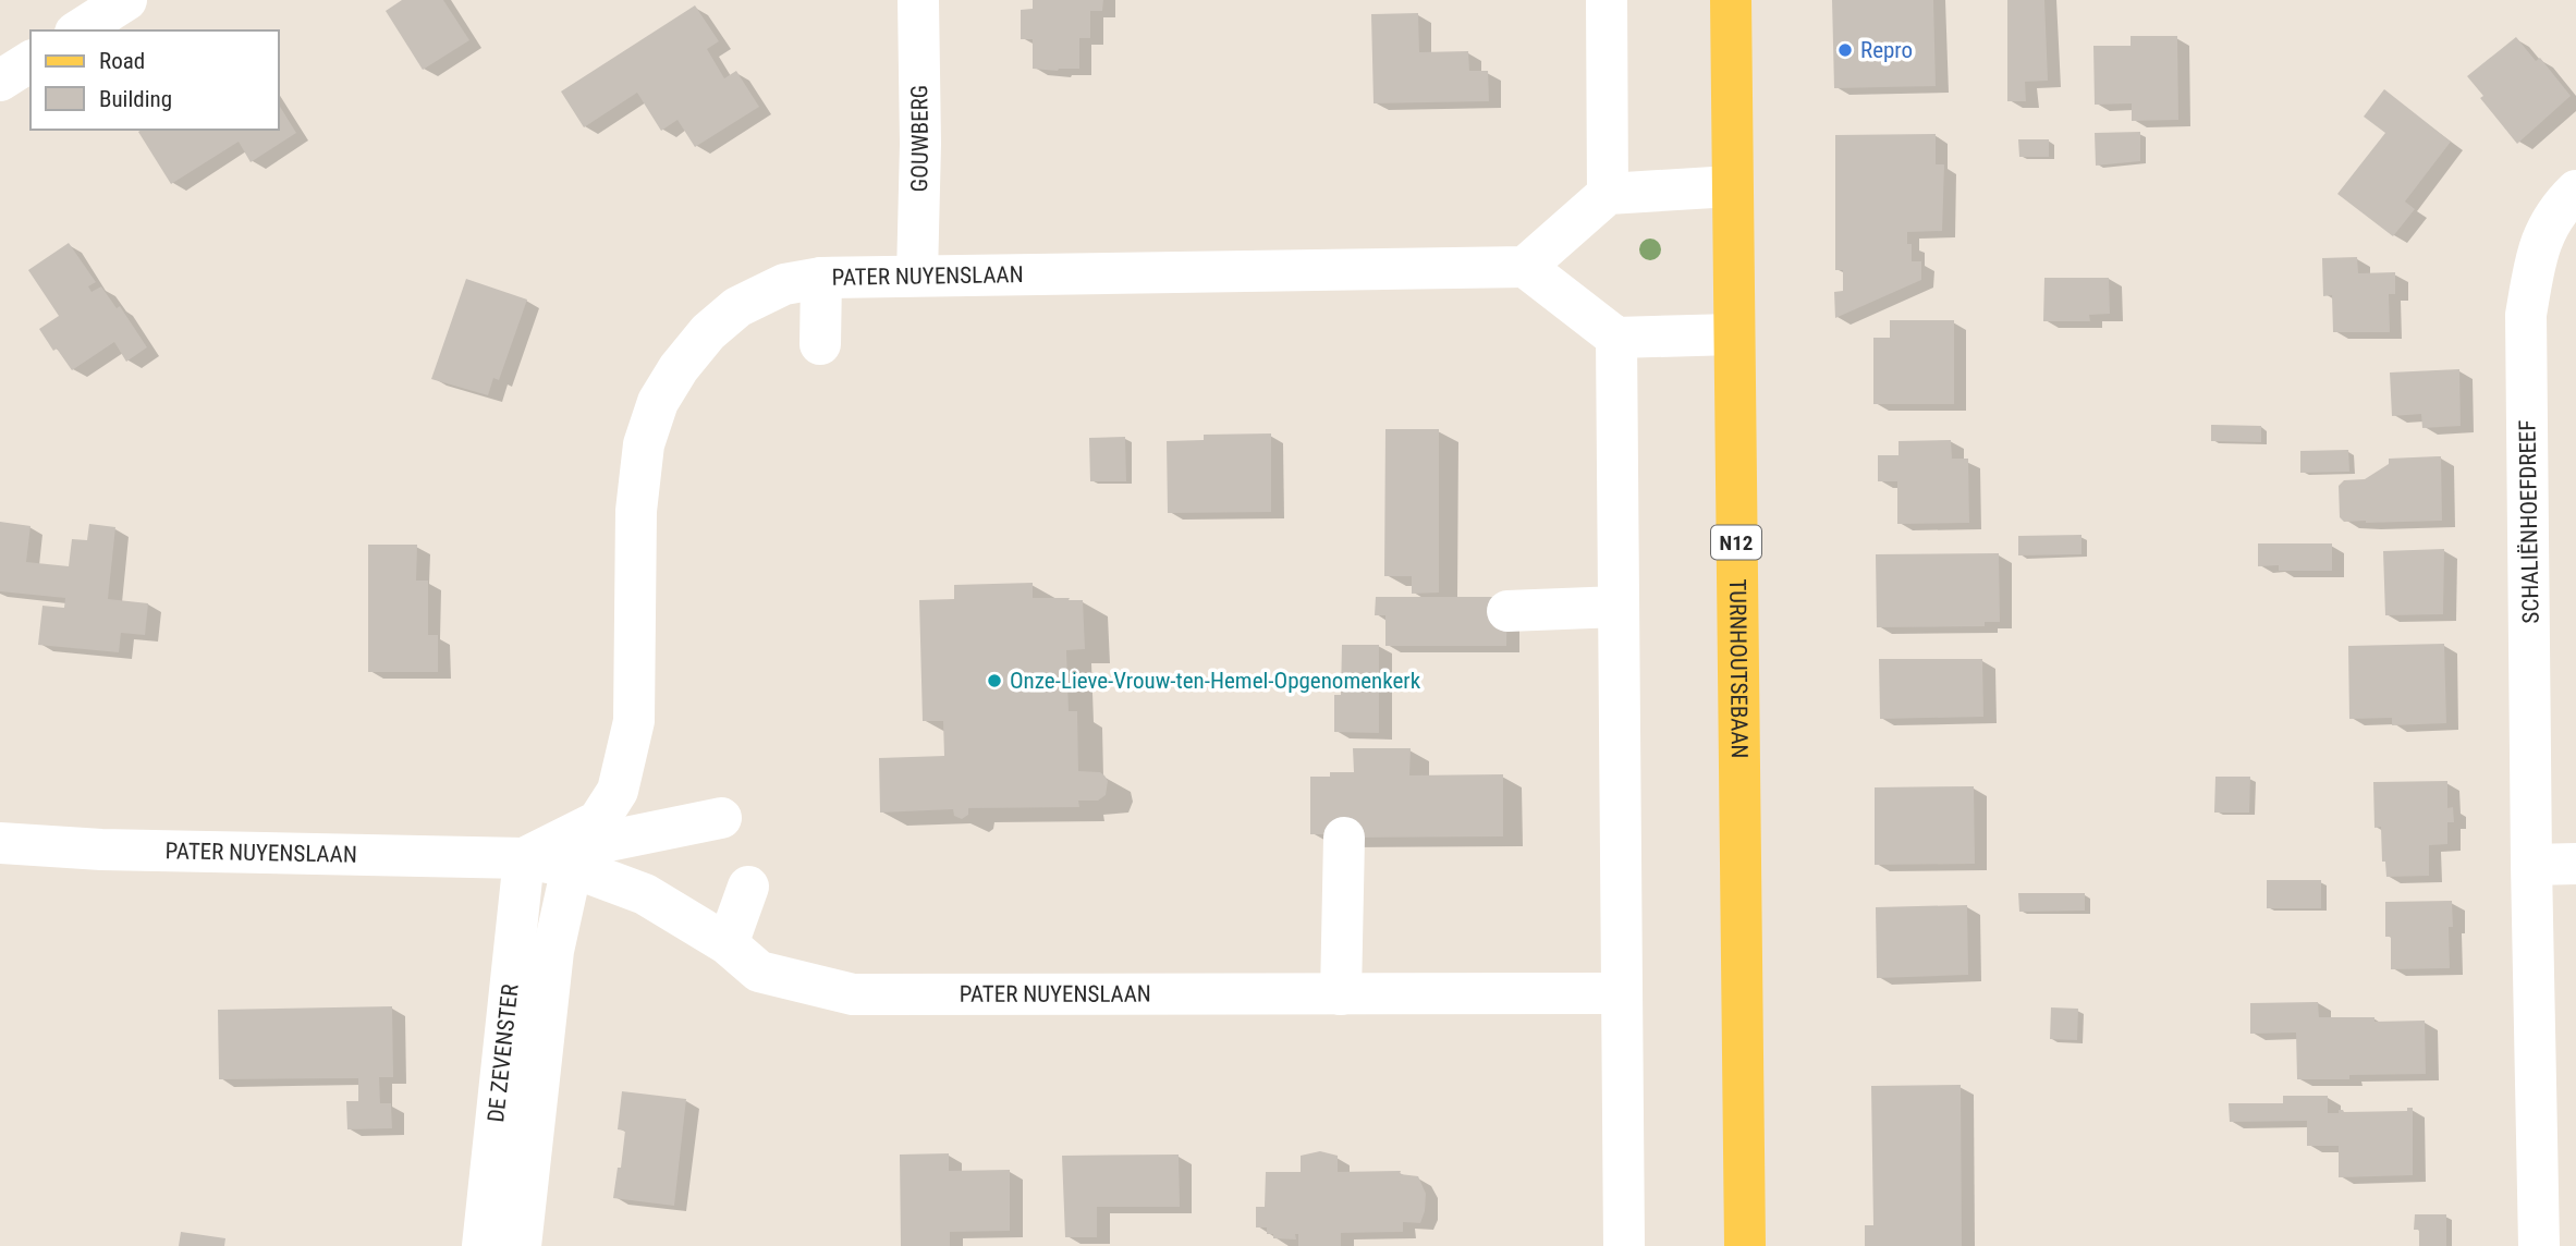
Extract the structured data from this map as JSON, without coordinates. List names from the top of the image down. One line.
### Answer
{"streets":{"main road":["N12","TURNHOUTSEBAAN"],"street":["GOUWBERG","PATER NUYENSLAAN","SCHALIËNHOEFDREEF","DE ZEVENSTER"]},"crossings":[["GOUWBERG","PATER NUYENSLAAN"],["PATER NUYENSLAAN","DE ZEVENSTER"]],"places":["Repro","Onze-Lieve-Vrouw-ten-Hemel-Opgenomenkerk"],"legend":["Road","Building"]}
